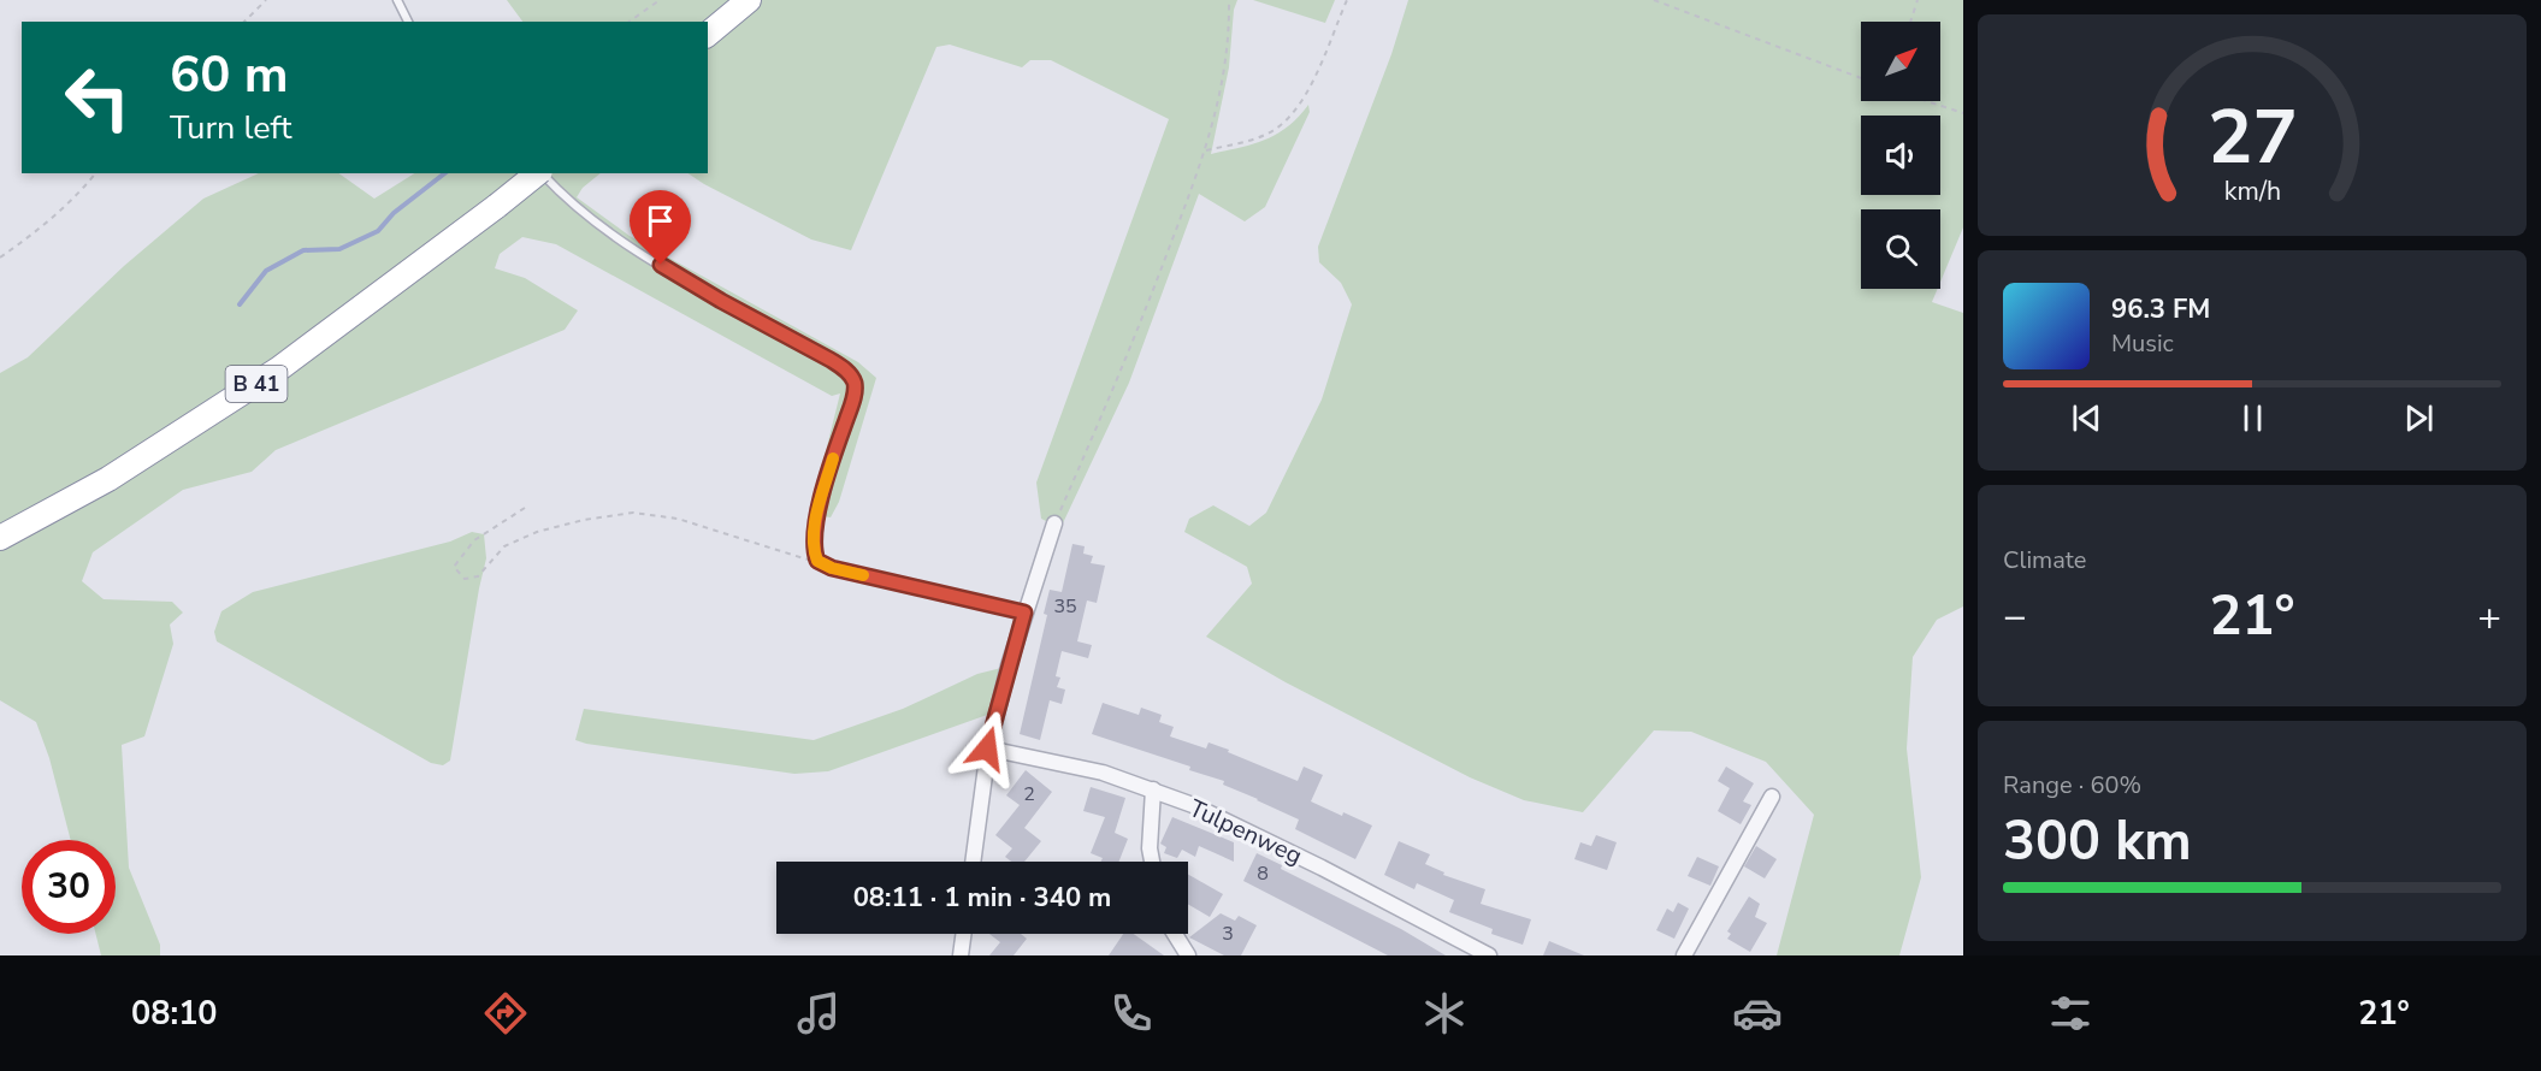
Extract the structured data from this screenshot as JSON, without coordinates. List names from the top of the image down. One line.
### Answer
{"streets":{"highway":["B 41"],"street":["Tulpenweg"]},"house_numbers":["35","2","8","3"],"north":"top right","page":{"turn":["60 m","Turn left"],"song":["96.3 FM","Music"],"tile":["Climate",["Range · 60%","300 km"]],"heat":["−","21°","+"],"limit":"30","trip":"08:11 · 1 min · 340 m","tabs":["08:10","21°"],"gauge":["27","km/h"]}}
